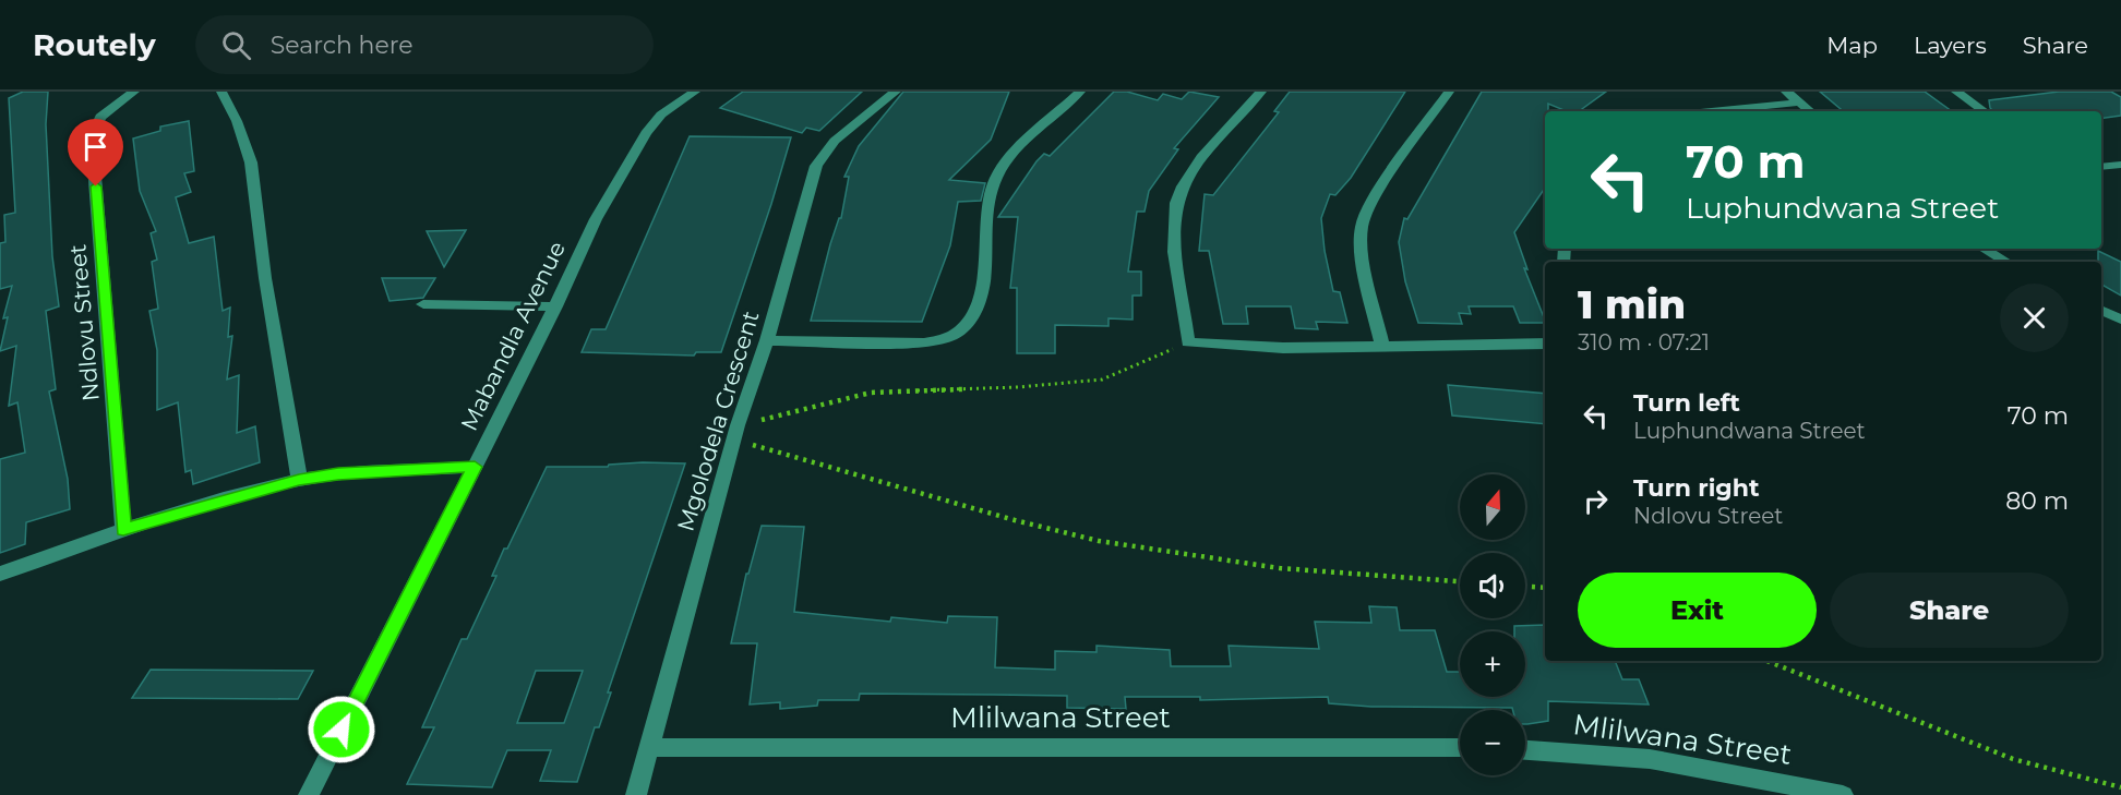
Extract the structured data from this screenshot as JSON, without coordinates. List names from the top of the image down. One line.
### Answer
{"streets":{"street":["Ndlovu Street","Mabandla Avenue","Mgolodela Crescent","Mlilwana Street"]},"crossings":[["Mgolodela Crescent","Mlilwana Street"]],"north":"top","page":{"header":"Routely","search":"Search here","nav":["Map","Layers","Share"],"turn":["70 m","Luphundwana Street"],"heading":["1 min","310 m · 07:21"],"list":[{"name":"Turn left","note":"Luphundwana Street","value":"70 m"},{"name":"Turn right","note":"Ndlovu Street","value":"80 m"}],"map_buttons":["+","−"],"buttons":["Exit","Share"]}}
